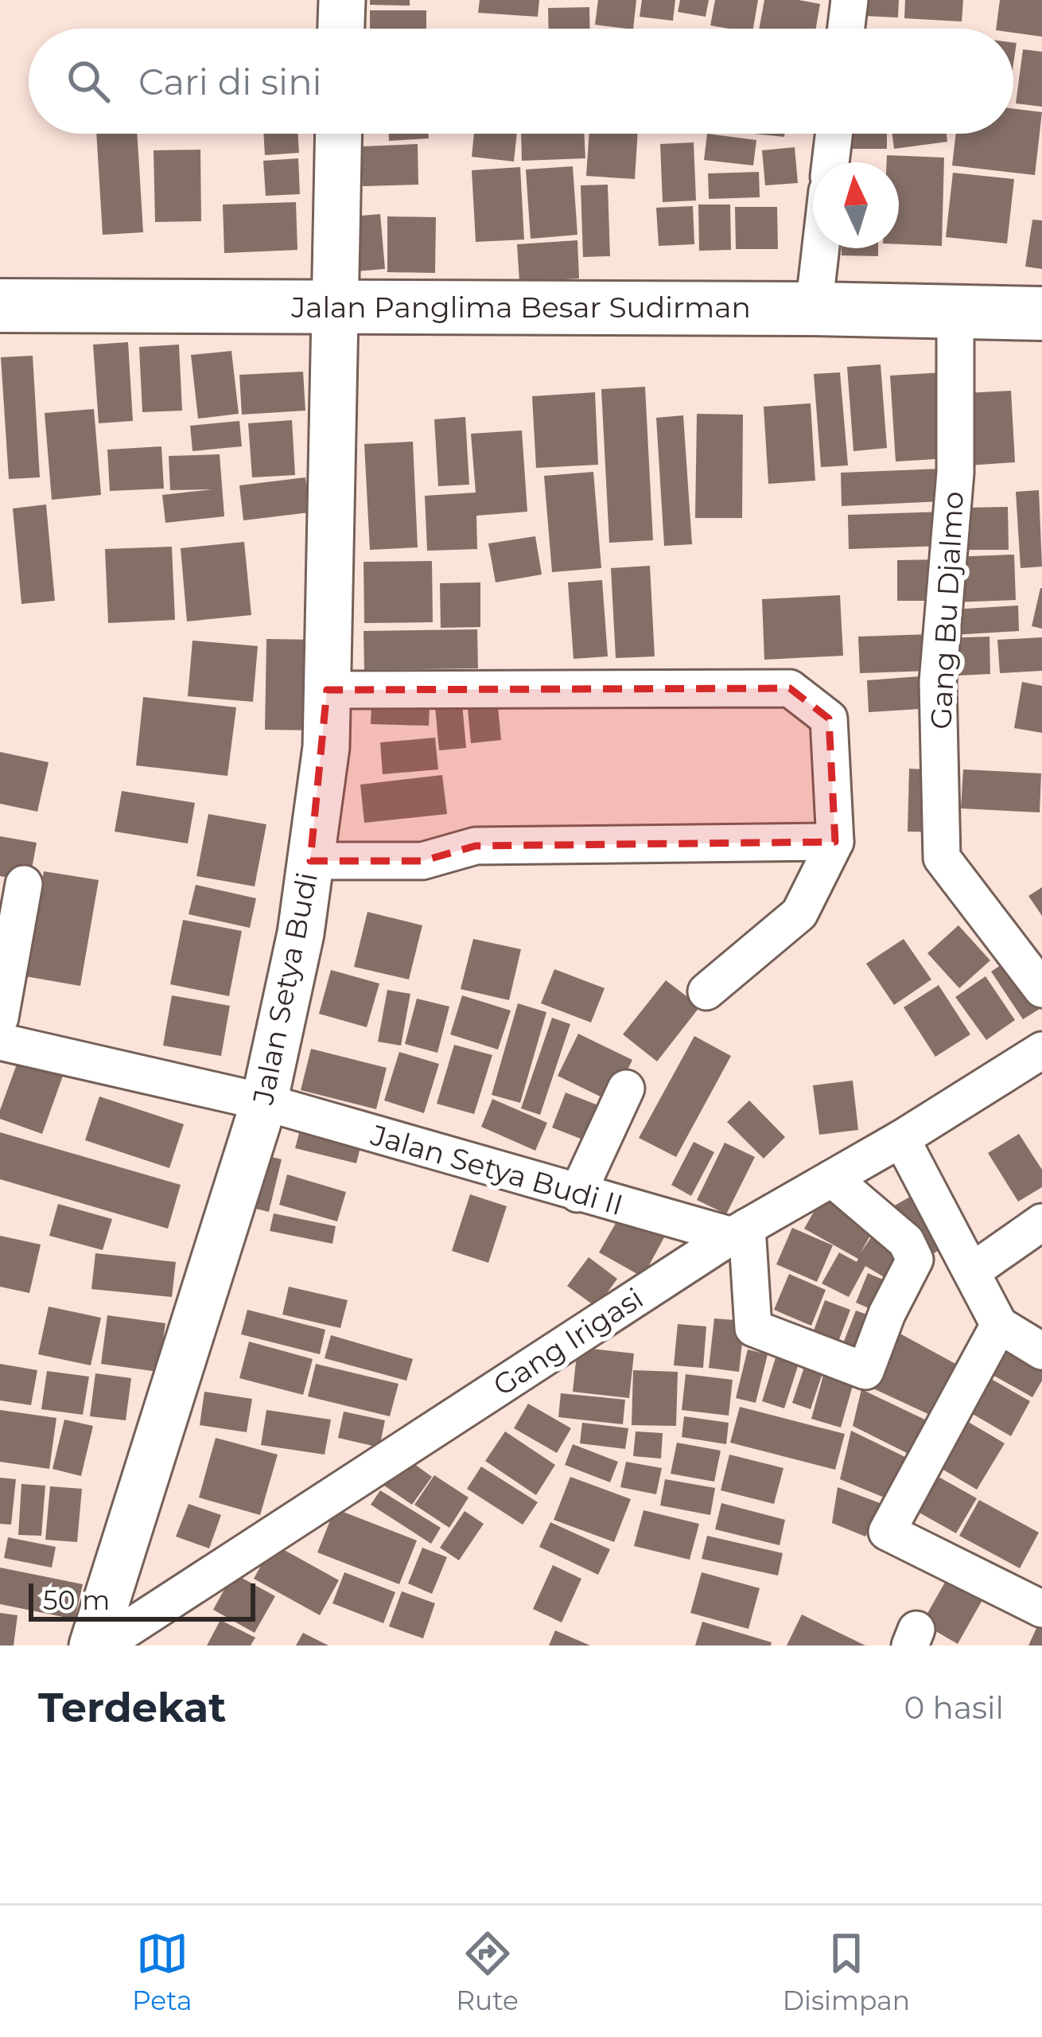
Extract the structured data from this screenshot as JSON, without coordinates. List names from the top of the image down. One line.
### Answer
{"streets":{"main road":["Jalan Panglima Besar Sudirman"],"street":["Gang Bu Djalmo","Jalan Setya Budi","Jalan Setya Budi II","Gang Irigasi"]},"crossings":[["Jalan Panglima Besar Sudirman","Gang Bu Djalmo"],["Jalan Panglima Besar Sudirman","Jalan Setya Budi"],["Jalan Setya Budi","Jalan Setya Budi II"],["Jalan Setya Budi II","Gang Irigasi"]],"scale_bar":"50 m","north":"top","page":{"search":"Cari di sini","scale":"50 m","heading":["Terdekat","0 hasil"],"nav":["Peta","Rute","Disimpan"]}}
